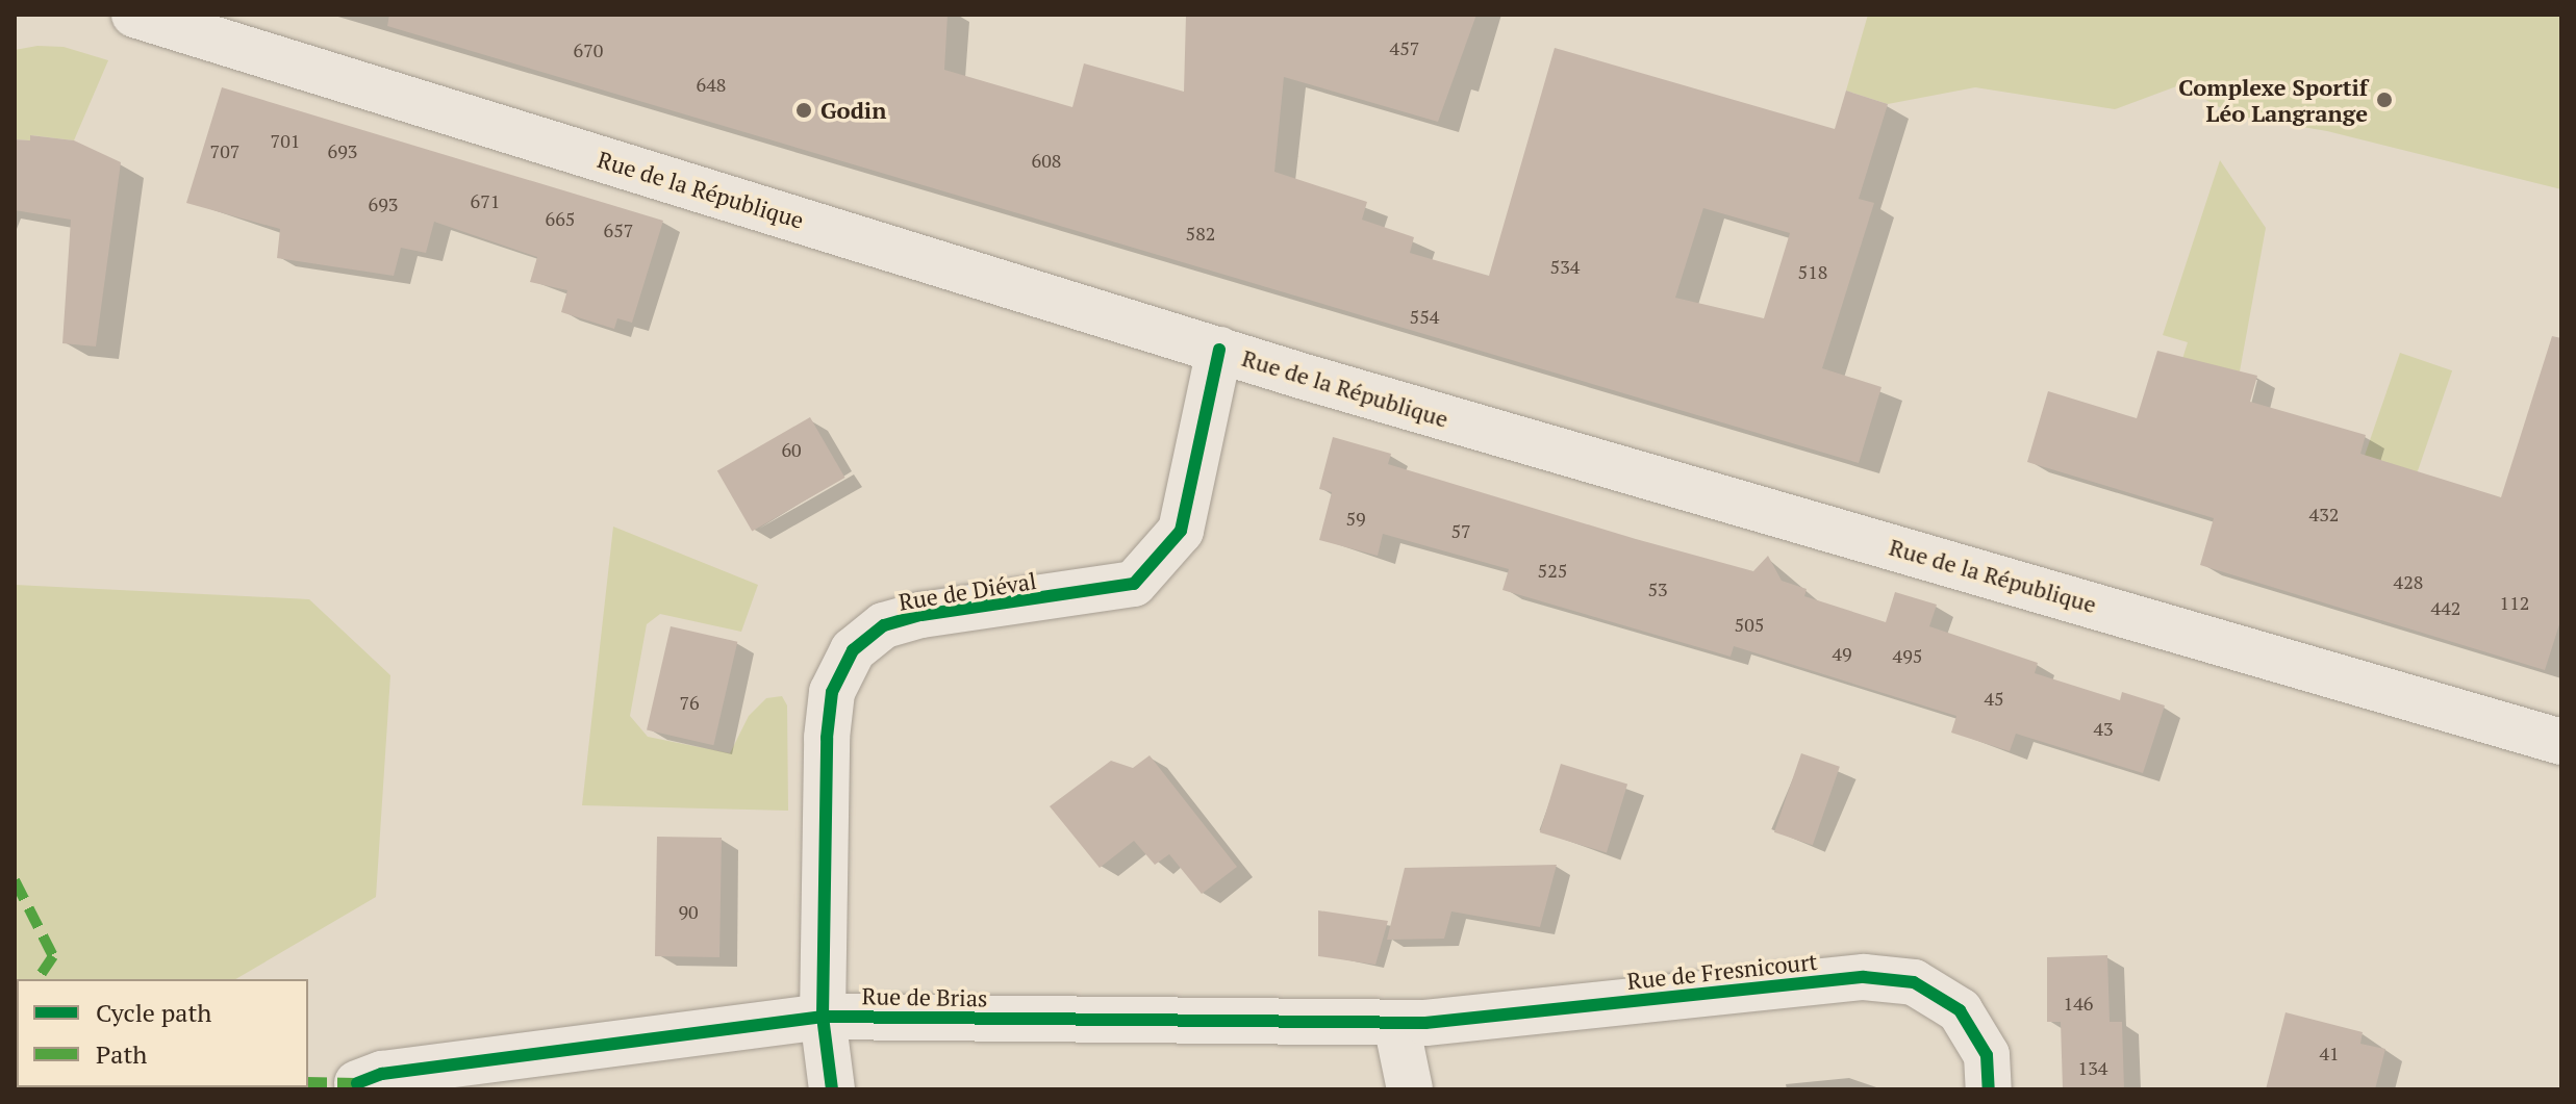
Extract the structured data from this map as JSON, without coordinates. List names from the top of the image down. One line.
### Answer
{"streets":{"street":["Rue de la République","Rue de Diéval","Rue de Fresnicourt","Rue de Brias"]},"crossings":[["Rue de la République","Rue de Diéval"],["Rue de Diéval","Rue de Brias"],["Rue de Fresnicourt","Rue de Brias"]],"places":["Complexe Sportif Léo Langrange","Godin"],"house_numbers":["457","670","648","701","707","693","608","671","693","665","657","582","534","518","554","60","432","59","57","525","428","53","112","442","505","49","495","45","76","43","90","146","41","134"],"legend":["Cycle path","Path"]}
